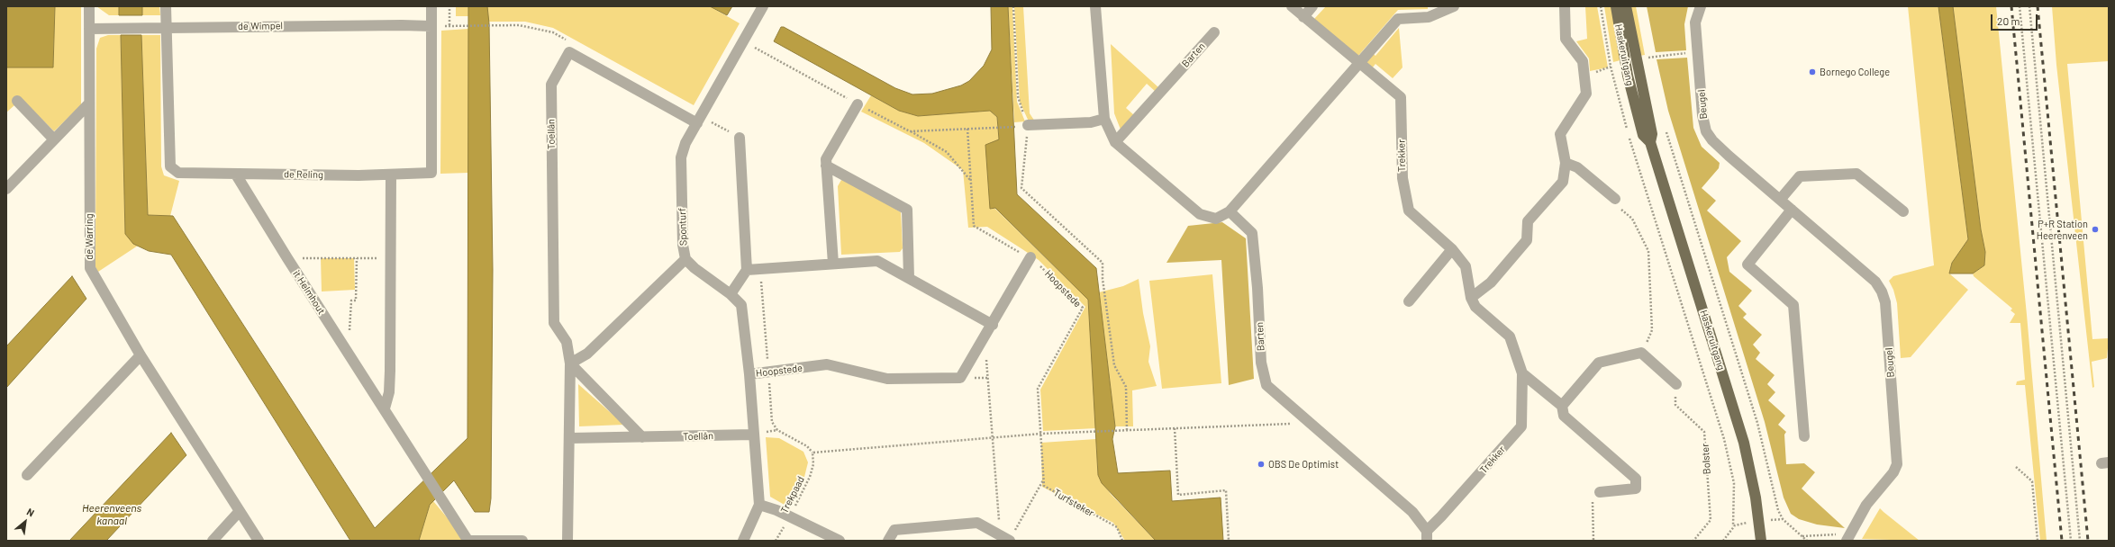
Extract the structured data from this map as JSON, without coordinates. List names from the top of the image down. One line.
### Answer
{"streets":{"main road":["Haskeruitgang"],"street":["de Wimpel","Barten","Beugel","Toellân","Trekker","de Reling","Sponturf","de Warring","Hoopstede","it Helmhout"],"path":["Bolster","Trekpaad","Turfsteker"]},"crossings":[["de Wimpel","de Reling"],["de Wimpel","de Warring"],["Barten","Trekker"],["Toellân","Sponturf"],["de Reling","it Helmhout"],["Sponturf","Hoopstede"]],"water":["Heerenveens kanaal"],"places":["Bornego College","P+R Station Heerenveen","OBS De Optimist"],"scale_bar":"20 m","north":"top right"}
